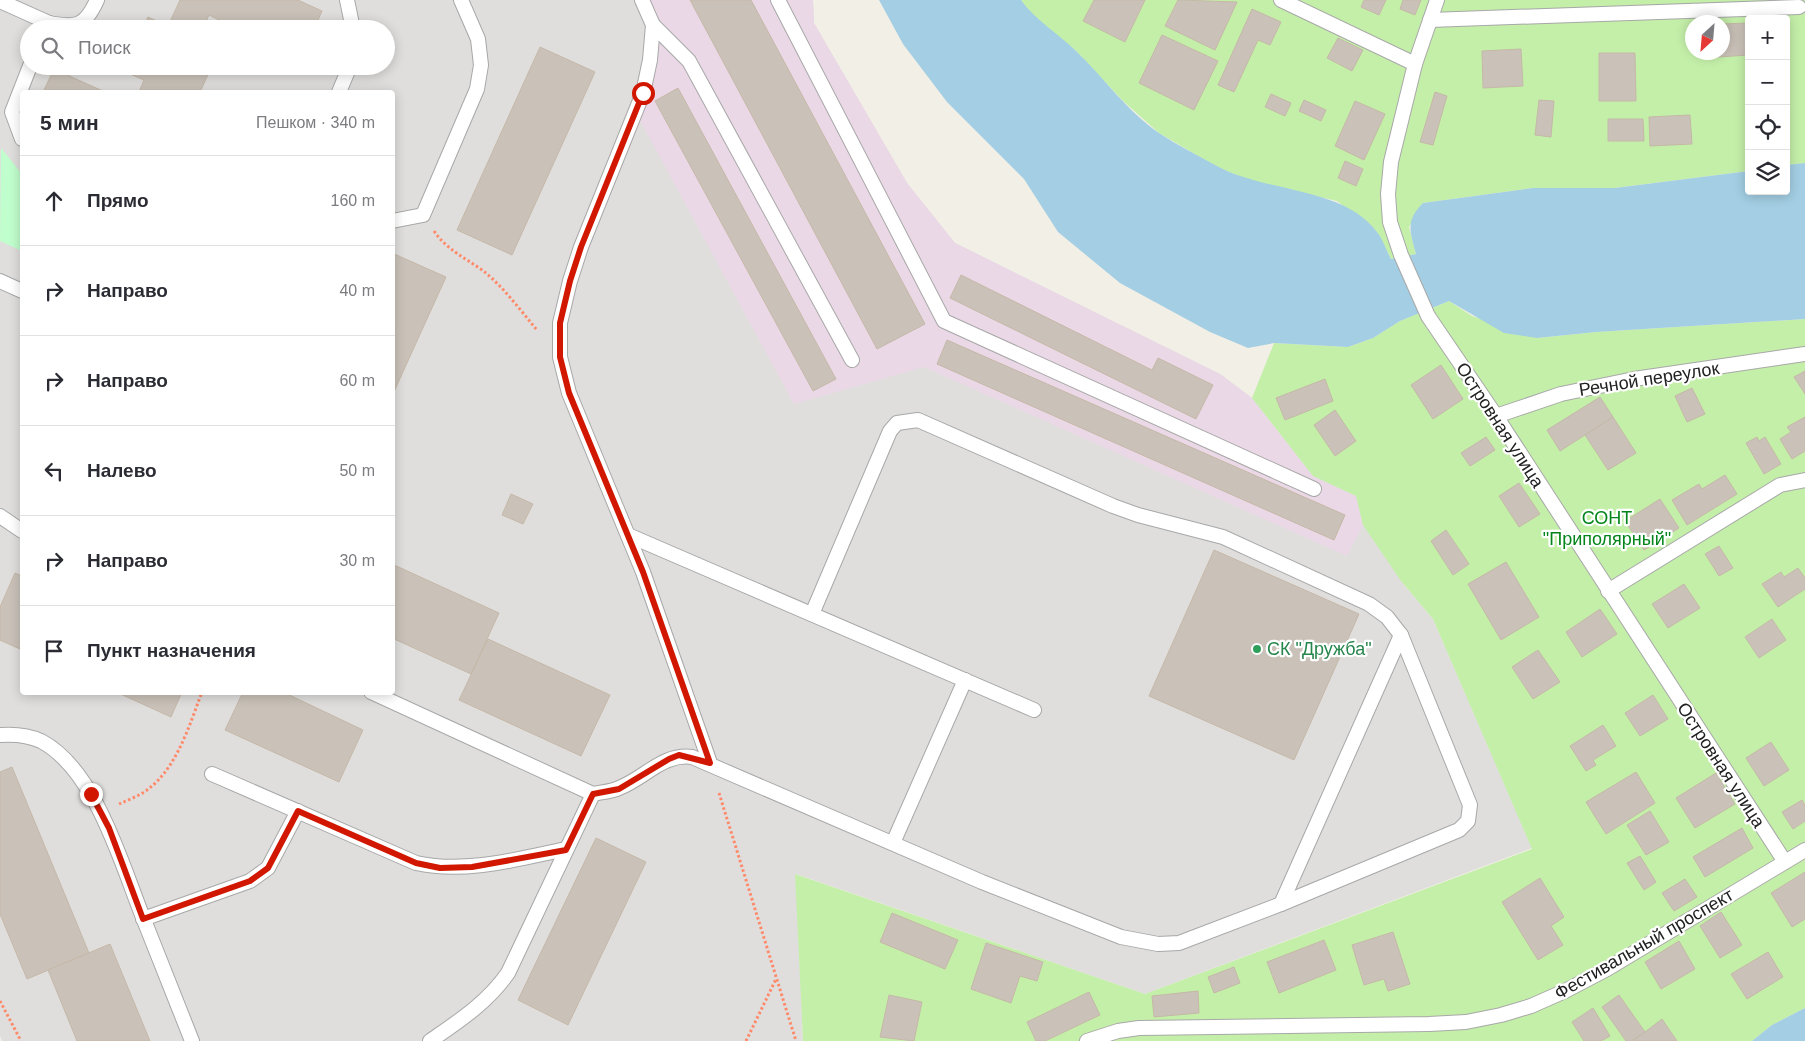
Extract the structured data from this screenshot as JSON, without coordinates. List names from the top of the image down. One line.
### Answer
{"streets":{"lane":["Речной переулок","Островная улица","Фестивальный проспект"]},"crossings":[["Речной переулок","Островная улица"],["Островная улица","Фестивальный проспект"]],"parks":["СОНТ \"Приполярный\""],"places":["СК \"Дружба\""],"north":"bottom left","page":{"map_buttons":["+","−"],"search":"Поиск","heading":["5 мин","Пешком · 340 m"],"list":[["Прямо","160 m"],["Направо","40 m"],["Направо","60 m"],["Налево","50 m"],["Направо","30 m"],"Пункт назначения"]}}
